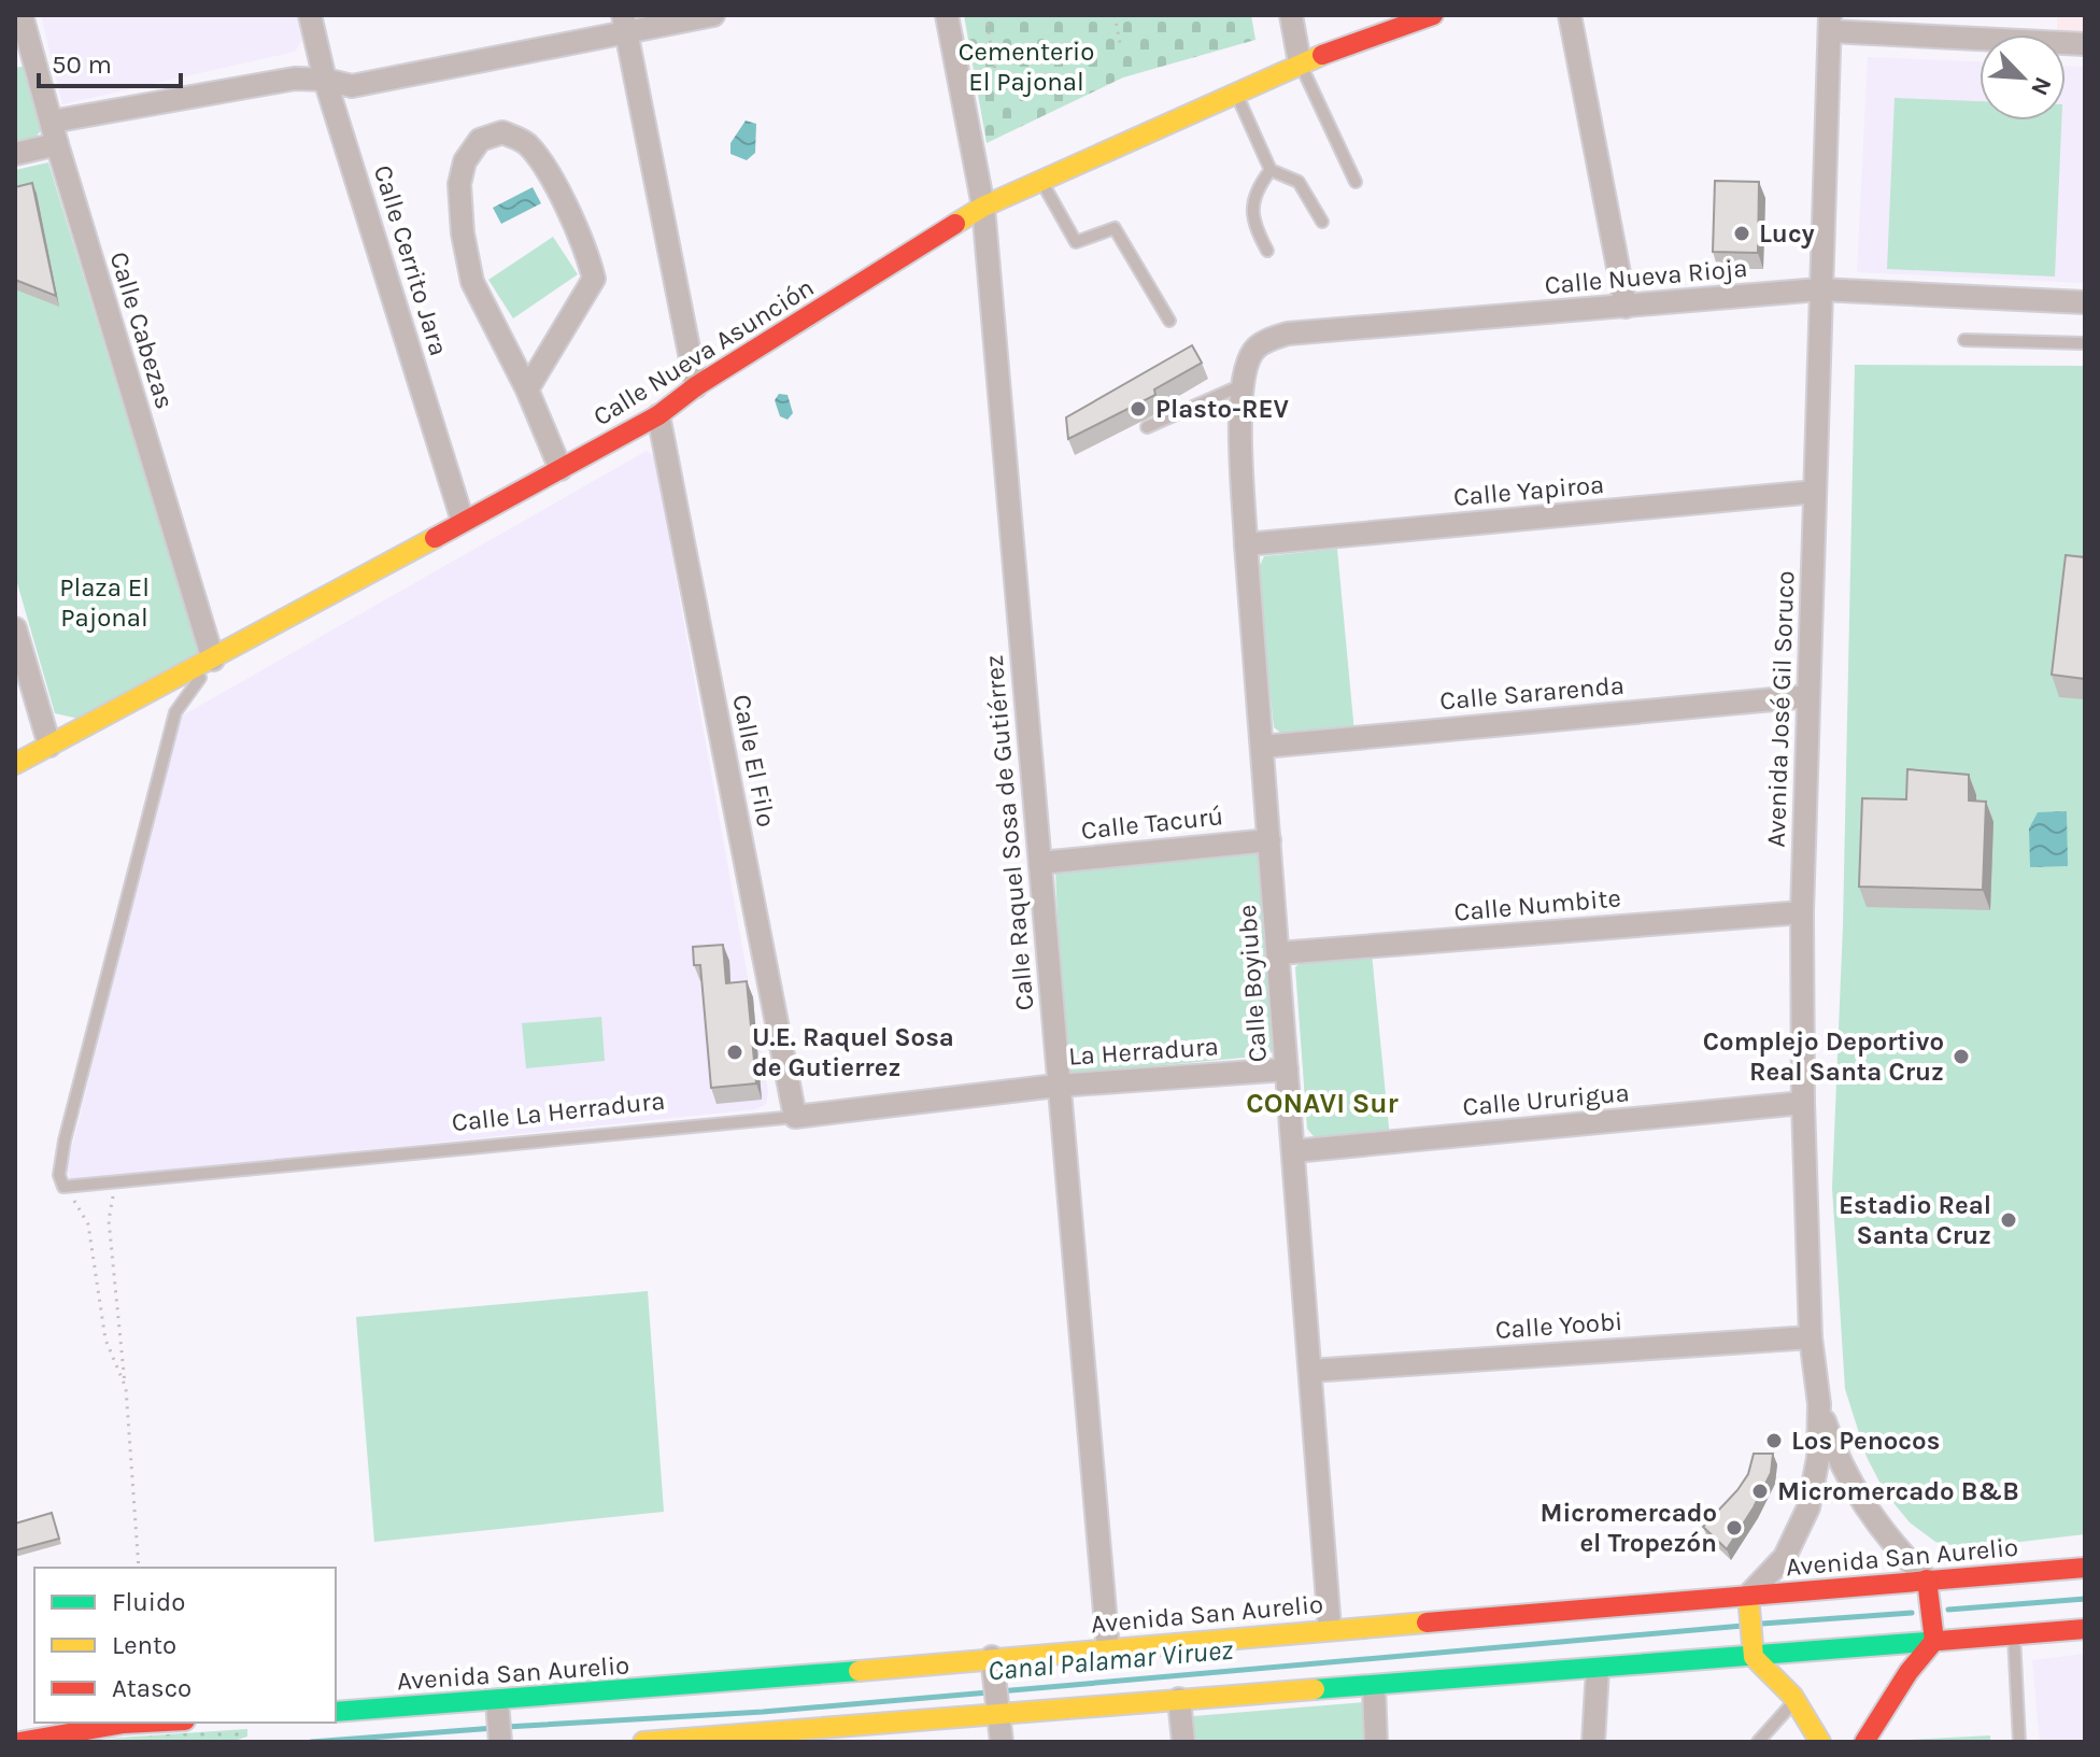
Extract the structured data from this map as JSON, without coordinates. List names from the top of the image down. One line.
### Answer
{"streets":{"main road":["Calle Nueva Asunción","Avenida San Aurelio"],"street":["Calle Cerrito Jara","Calle Nueva Rioja","Calle Cabezas","Calle Yapiroa","Calle Sararenda","Avenida José Gil Soruco","Calle El Filo","Calle Tacurú","Calle Raquel Sosa de Gutiérrez","Calle Numbite","Calle Boyiube","La Herradura","Calle Ururigua","Calle La Herradura","Calle Yoobi"]},"crossings":[["Calle Cerrito Jara","Calle Nueva Asunción"],["Calle Nueva Rioja","Avenida José Gil Soruco"],["Calle Nueva Rioja","Calle Boyiube"],["Calle Cabezas","Calle Nueva Asunción"],["Calle Nueva Asunción","Calle El Filo"],["Calle Nueva Asunción","Calle Raquel Sosa de Gutiérrez"],["Calle Yapiroa","Avenida José Gil Soruco"],["Calle Yapiroa","Calle Boyiube"],["Calle Sararenda","Avenida José Gil Soruco"],["Calle Sararenda","Calle Boyiube"],["Avenida José Gil Soruco","Calle Numbite"],["Avenida José Gil Soruco","Calle Ururigua"],["Avenida José Gil Soruco","Calle Yoobi"],["Avenida José Gil Soruco","Avenida San Aurelio"],["Calle El Filo","Calle La Herradura"],["Calle Tacurú","Calle Raquel Sosa de Gutiérrez"],["Calle Tacurú","Calle Boyiube"],["Calle Raquel Sosa de Gutiérrez","La Herradura"],["Calle Raquel Sosa de Gutiérrez","Calle La Herradura"],["Calle Raquel Sosa de Gutiérrez","Avenida San Aurelio"],["Calle Numbite","Calle Boyiube"],["Calle Boyiube","La Herradura"],["Calle Boyiube","Calle Ururigua"],["Calle Boyiube","Calle Yoobi"],["Calle Boyiube","Avenida San Aurelio"],["La Herradura","Calle La Herradura"]],"districts":["CONAVI Sur"],"water":["Canal Palamar Viruez"],"parks":["Cementerio El Pajonal","Plaza El Pajonal"],"places":["Lucy","Plasto-REV","U.E. Raquel Sosa de Gutierrez","Complejo Deportivo Real Santa Cruz","Estadio Real Santa Cruz","Los Penocos","Micromercado B&B","Micromercado el Tropezón"],"legend":["Fluido","Lento","Atasco"],"scale_bar":"50 m","north":"bottom right"}
